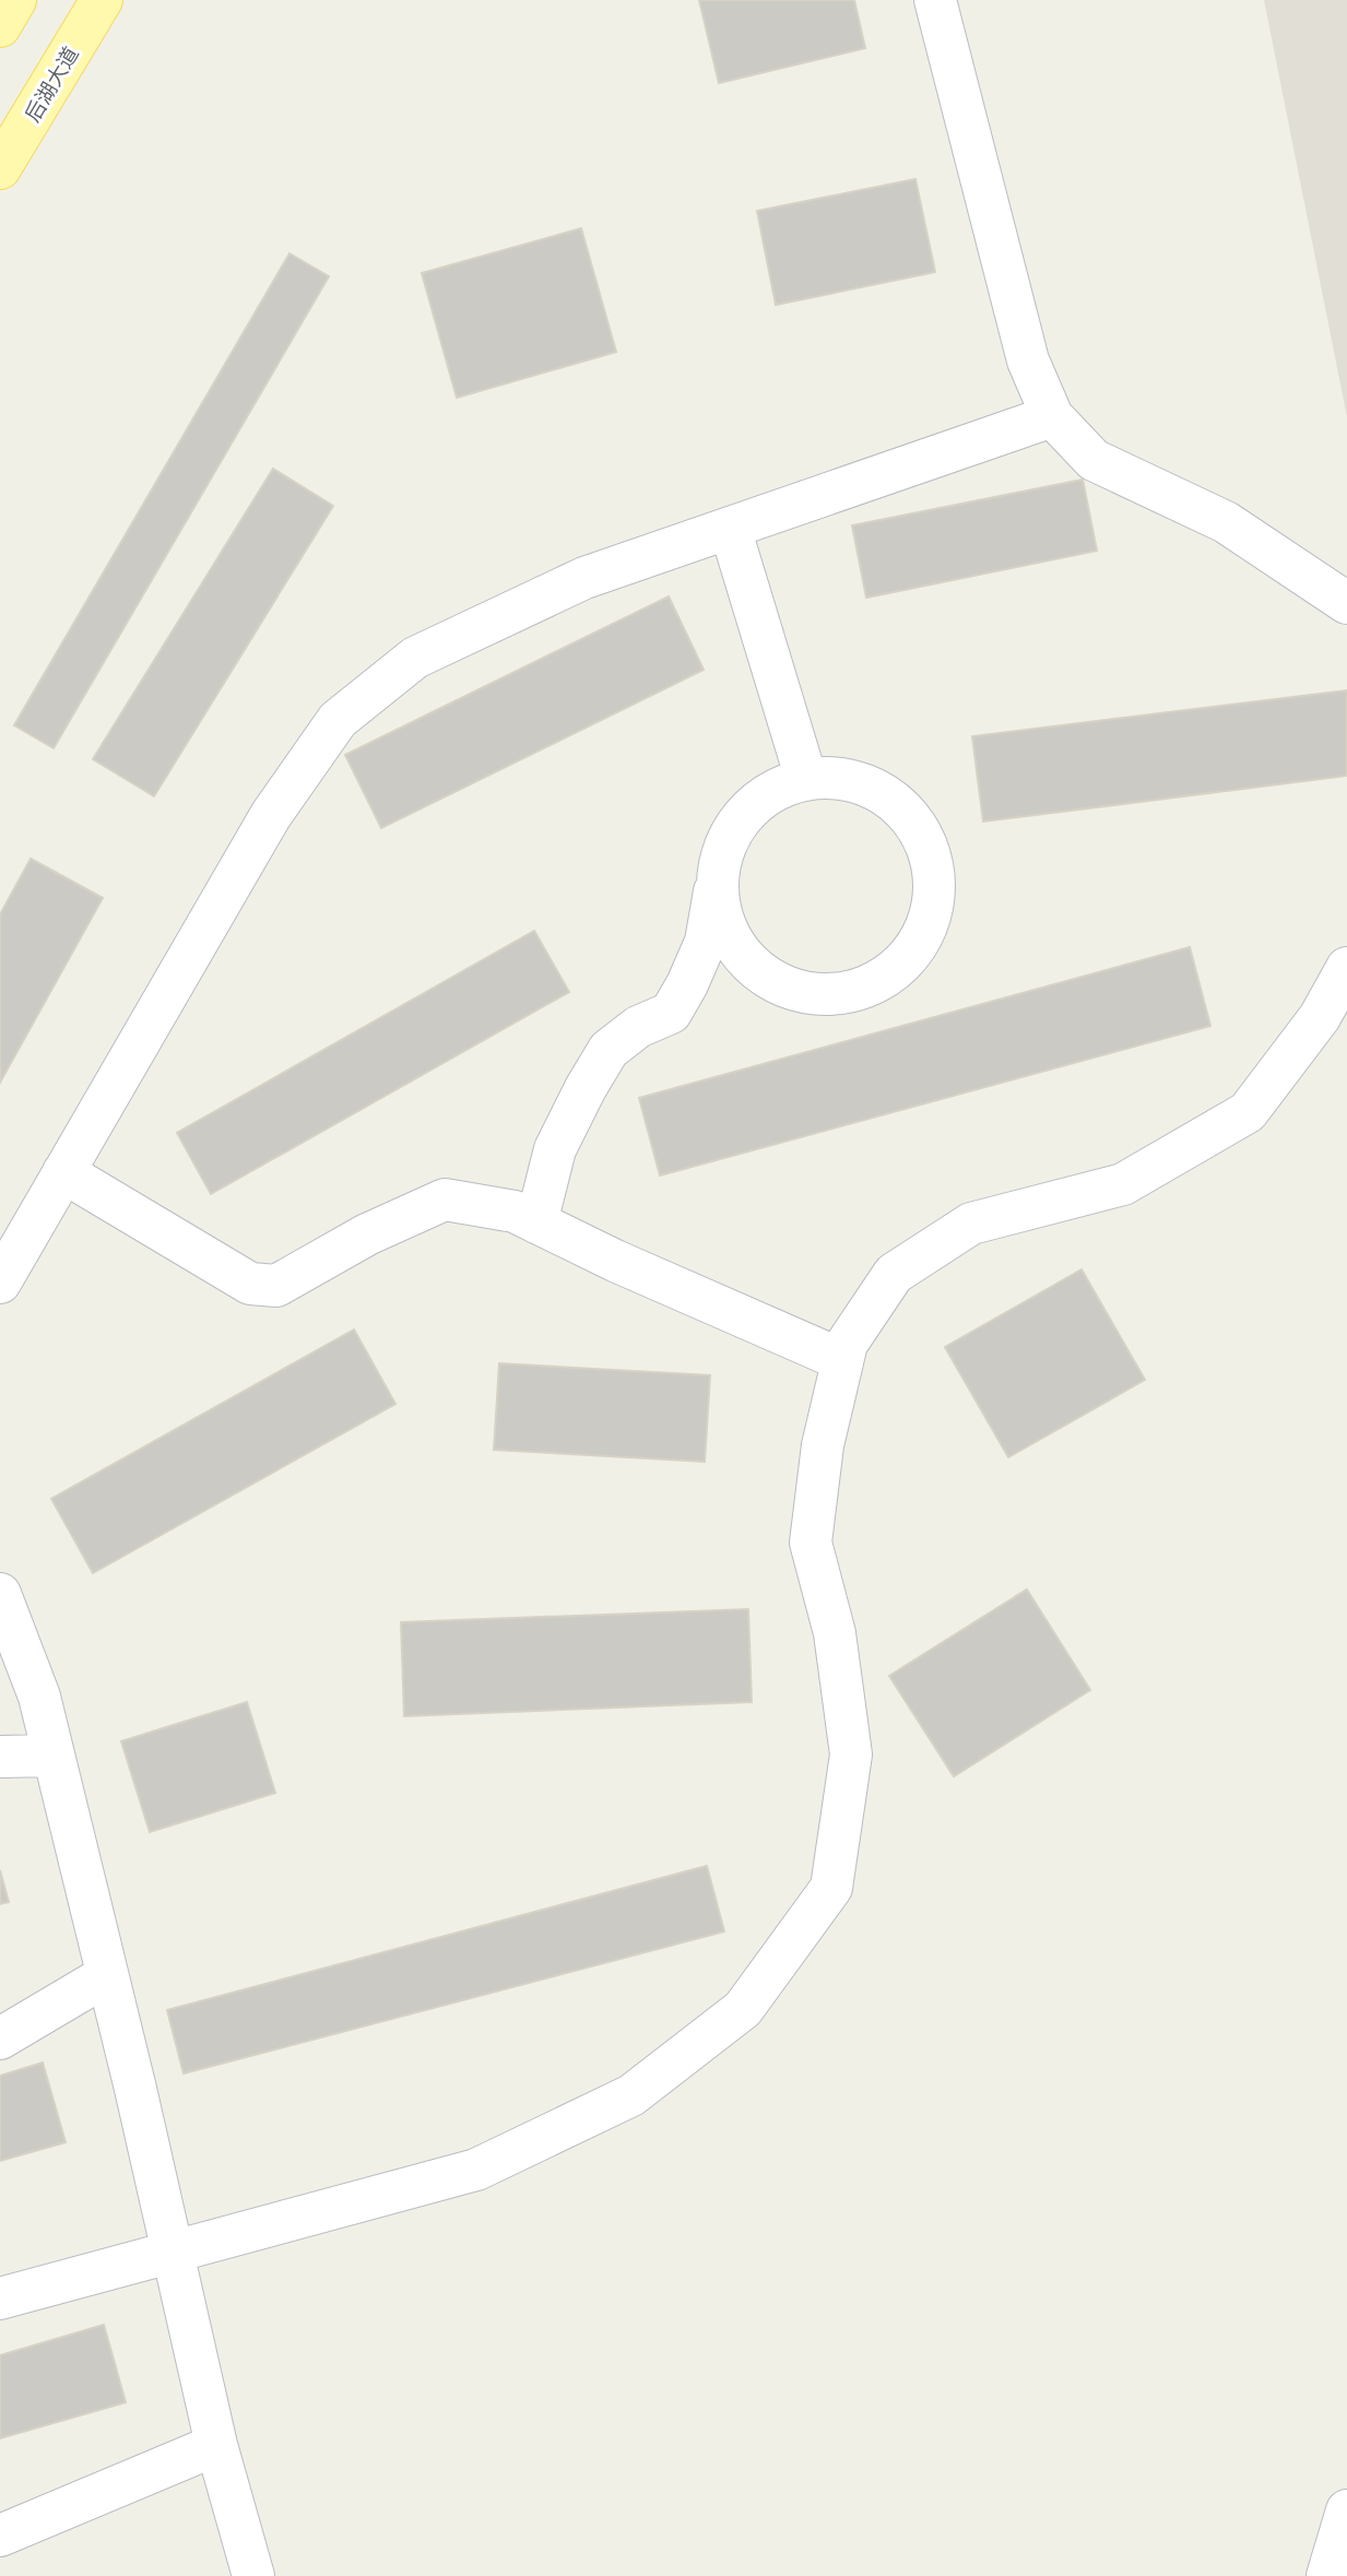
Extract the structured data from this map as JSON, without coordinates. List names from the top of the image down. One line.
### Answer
{"streets":{"main road":["后湖大道"]}}
